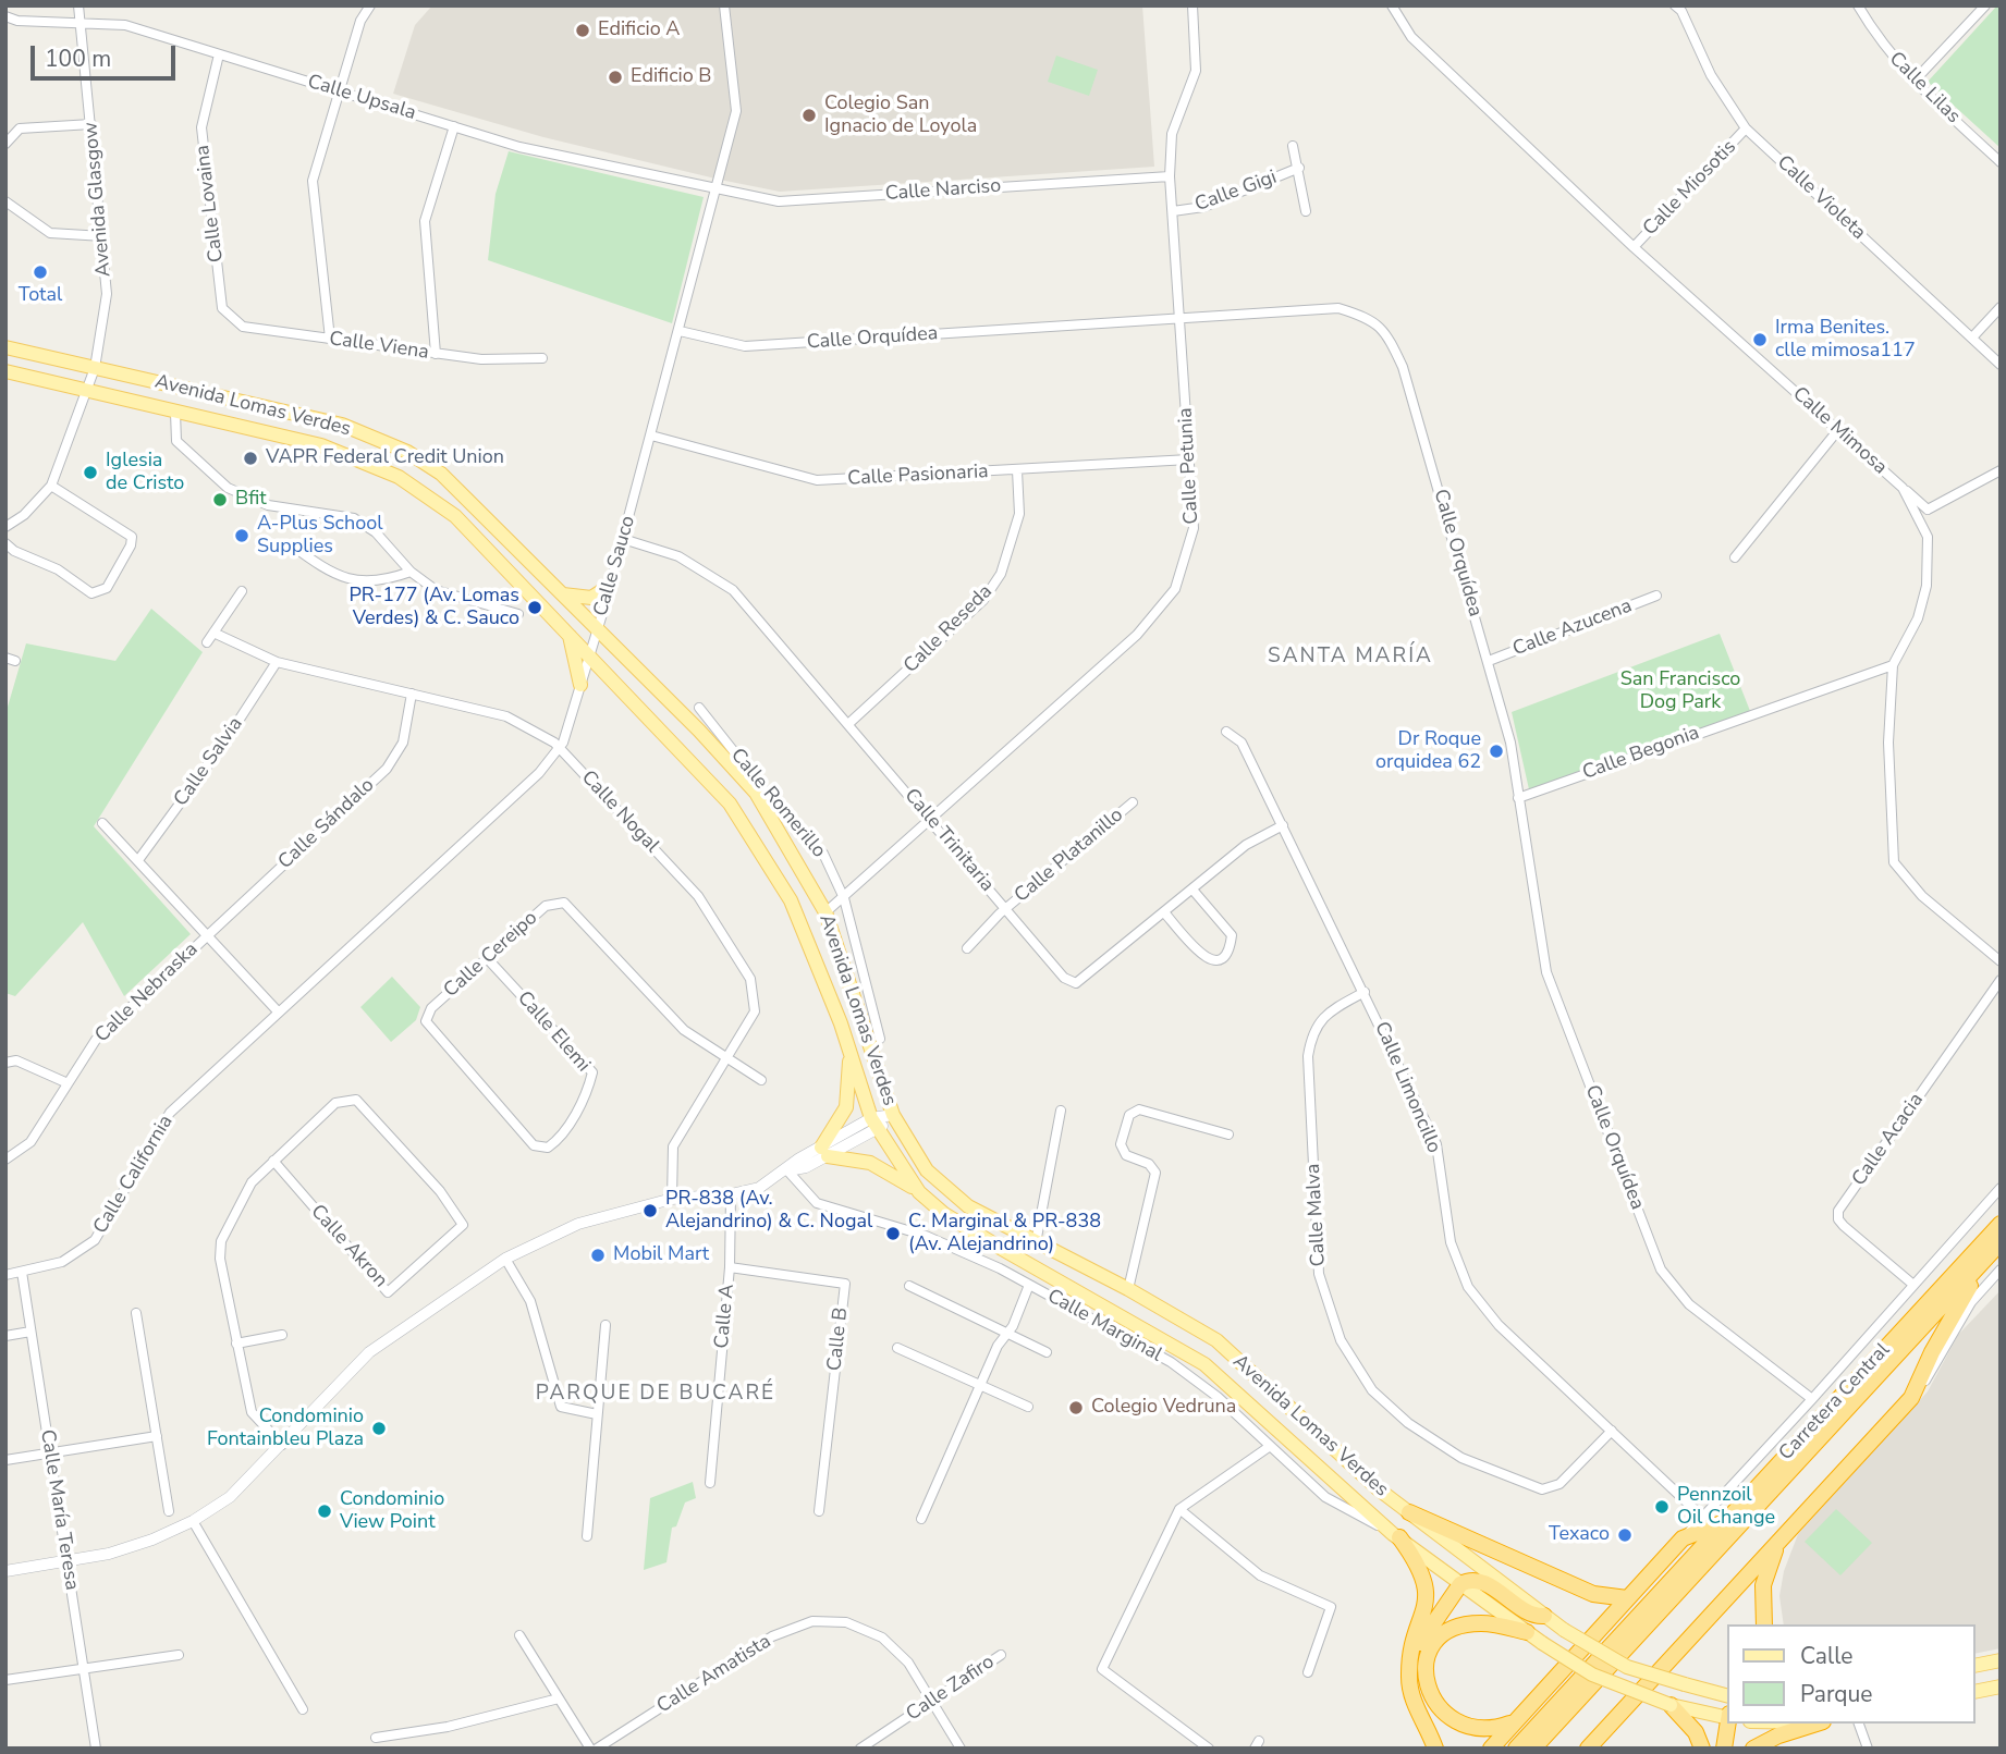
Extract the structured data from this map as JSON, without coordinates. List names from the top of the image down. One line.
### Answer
{"streets":{"highway":["Carretera Central"],"main road":["Avenida Lomas Verdes"],"street":["Calle Lilas","Calle Upsala","Calle Miosotis","Calle Narciso","Calle Gigi","Calle Violeta","Avenida Glasgow","Calle Lovaina","Calle Orquídea","Calle Viena","Calle Mimosa","Calle Petunia","Calle Pasionaria","Calle Sauco","Calle Azucena","Calle Reseda","Calle Begonia","Calle Salvia","Calle Romerillo","Calle Nogal","Calle Sándalo","Calle Trinitaria","Calle Platanillo","Calle Cereipo","Calle Nebraska","Calle Elemi","Calle Limoncillo","Calle Acacia","Calle California","Calle Malva","Calle Akron","Calle A","Calle Marginal","Calle B","Calle María Teresa","Calle Amatista","Calle Zafiro"]},"crossings":[["Calle Upsala","Calle Narciso"],["Calle Upsala","Avenida Glasgow"],["Calle Upsala","Calle Lovaina"],["Calle Upsala","Calle Sauco"],["Calle Miosotis","Calle Violeta"],["Calle Miosotis","Calle Mimosa"],["Calle Narciso","Calle Petunia"],["Calle Narciso","Calle Sauco"],["Calle Gigi","Calle Petunia"],["Avenida Glasgow","Avenida Lomas Verdes"],["Calle Lovaina","Calle Viena"],["Calle Orquídea","Calle Petunia"],["Calle Orquídea","Calle Sauco"],["Calle Orquídea","Calle Azucena"],["Calle Orquídea","Calle Begonia"],["Avenida Lomas Verdes","Calle Petunia"],["Avenida Lomas Verdes","Calle Sauco"],["Avenida Lomas Verdes","Calle Marginal"],["Calle Mimosa","Calle Begonia"],["Calle Petunia","Calle Pasionaria"],["Calle Petunia","Calle Romerillo"],["Calle Petunia","Calle Trinitaria"],["Calle Pasionaria","Calle Sauco"],["Calle Pasionaria","Calle Reseda"],["Calle Sauco","Calle Nogal"],["Calle Sauco","Calle Trinitaria"],["Calle Sauco","Calle California"],["Calle Reseda","Calle Trinitaria"],["Calle Salvia","Calle Nogal"],["Calle Nogal","Calle Sándalo"],["Calle Nogal","Calle Cereipo"],["Calle Sándalo","Calle Nebraska"],["Calle Trinitaria","Calle Platanillo"],["Calle Trinitaria","Calle Limoncillo"],["Calle Cereipo","Calle Elemi"],["Calle Limoncillo","Calle Malva"],["Calle California","Calle María Teresa"],["Calle A","Calle B"],["Calle Amatista","Calle Zafiro"]],"districts":["SANTA MARÍA","PARQUE DE BUCARÉ"],"parks":["San Francisco Dog Park"],"places":["Edificio A","Edificio B","Colegio San Ignacio de Loyola","Total","Irma Benites. clle mimosa117","VAPR Federal Credit Union","Iglesia de Cristo","Bfit","A-Plus School Supplies","PR-177 (Av. Lomas Verdes) & C. Sauco","Dr Roque orquidea 62","PR-838 (Av. Alejandrino) & C. Nogal","C. Marginal & PR-838 (Av. Alejandrino)","Mobil Mart","Colegio Vedruna","Condominio Fontainbleu Plaza","Pennzoil Oil Change","Condominio View Point","Texaco"],"legend":["Calle","Parque"],"scale_bar":"100 m"}
